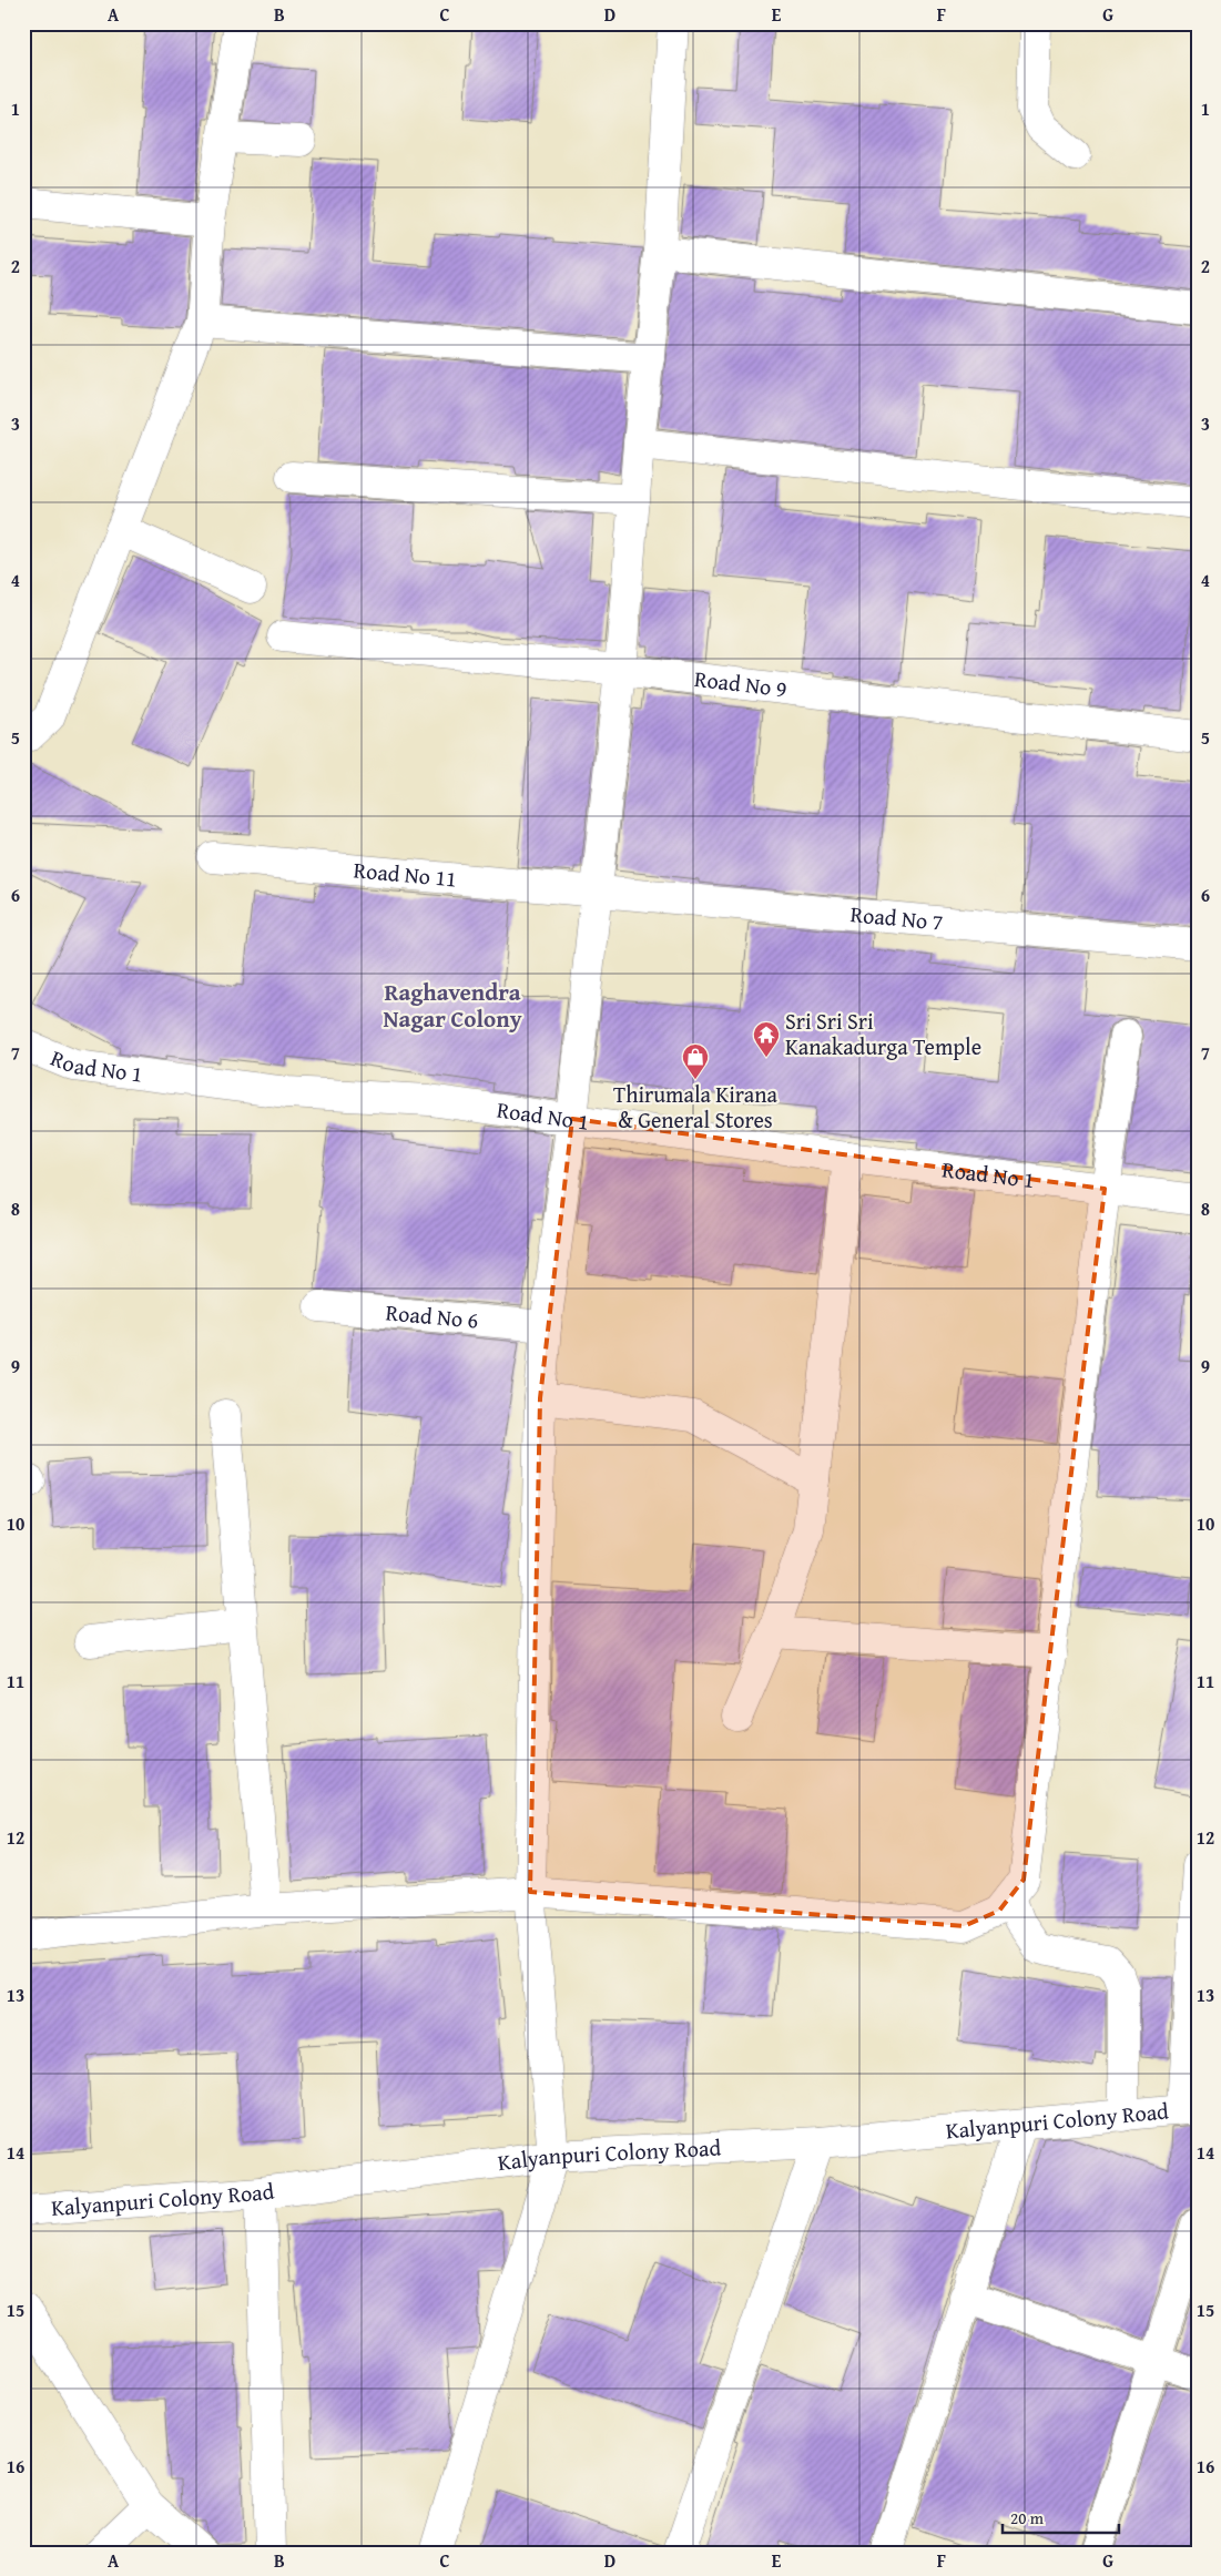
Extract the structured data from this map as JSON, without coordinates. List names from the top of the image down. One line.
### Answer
{"streets":{"street":["Road No 9","Road No 11","Road No 7","Road No 1","Road No 6","Kalyanpuri Colony Road"]},"crossings":[["Road No 11","Road No 7"]],"districts":["Raghavendra Nagar Colony"],"places":{"temple":["Sri Sri Sri Kanakadurga Temple"],"shop":["Thirumala Kirana & General Stores"]},"scale_bar":"20 m","grid":{"columns":["A","B","C","D","E","F","G"],"rows":["1","2","3","4","5","6","7","8","9","10","11","12","13","14","15","16"]}}
